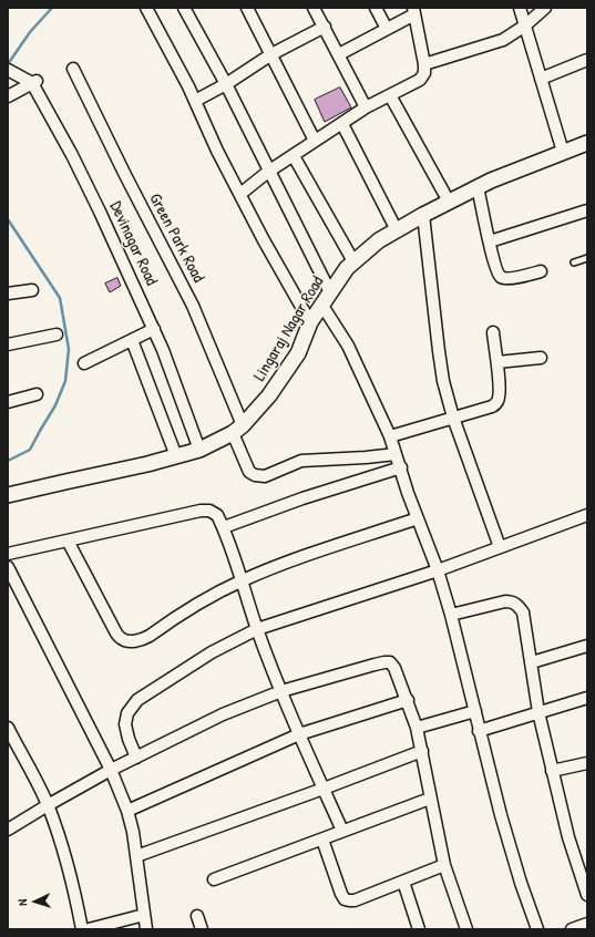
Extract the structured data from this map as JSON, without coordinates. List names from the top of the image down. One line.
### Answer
{"streets":{"street":["Green Park Road","Devinagar Road","Lingaraj Nagar Road"]},"crossings":[["Green Park Road","Lingaraj Nagar Road"],["Devinagar Road","Lingaraj Nagar Road"]],"north":"left"}
